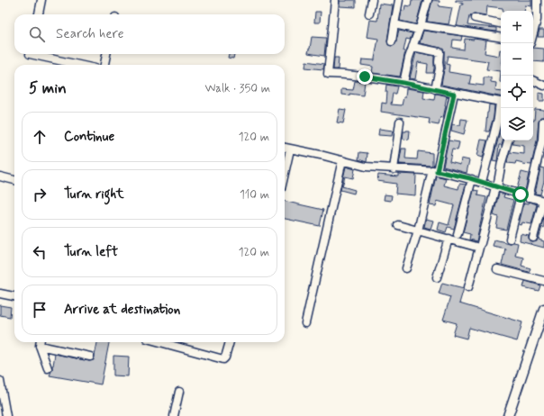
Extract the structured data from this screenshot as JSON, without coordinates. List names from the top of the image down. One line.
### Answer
{"page":{"map_buttons":["+","−"],"search":"Search here","heading":["5 min","Walk · 350 m"],"list":[["Continue","120 m"],["Turn right","110 m"],["Turn left","120 m"],"Arrive at destination"]}}
